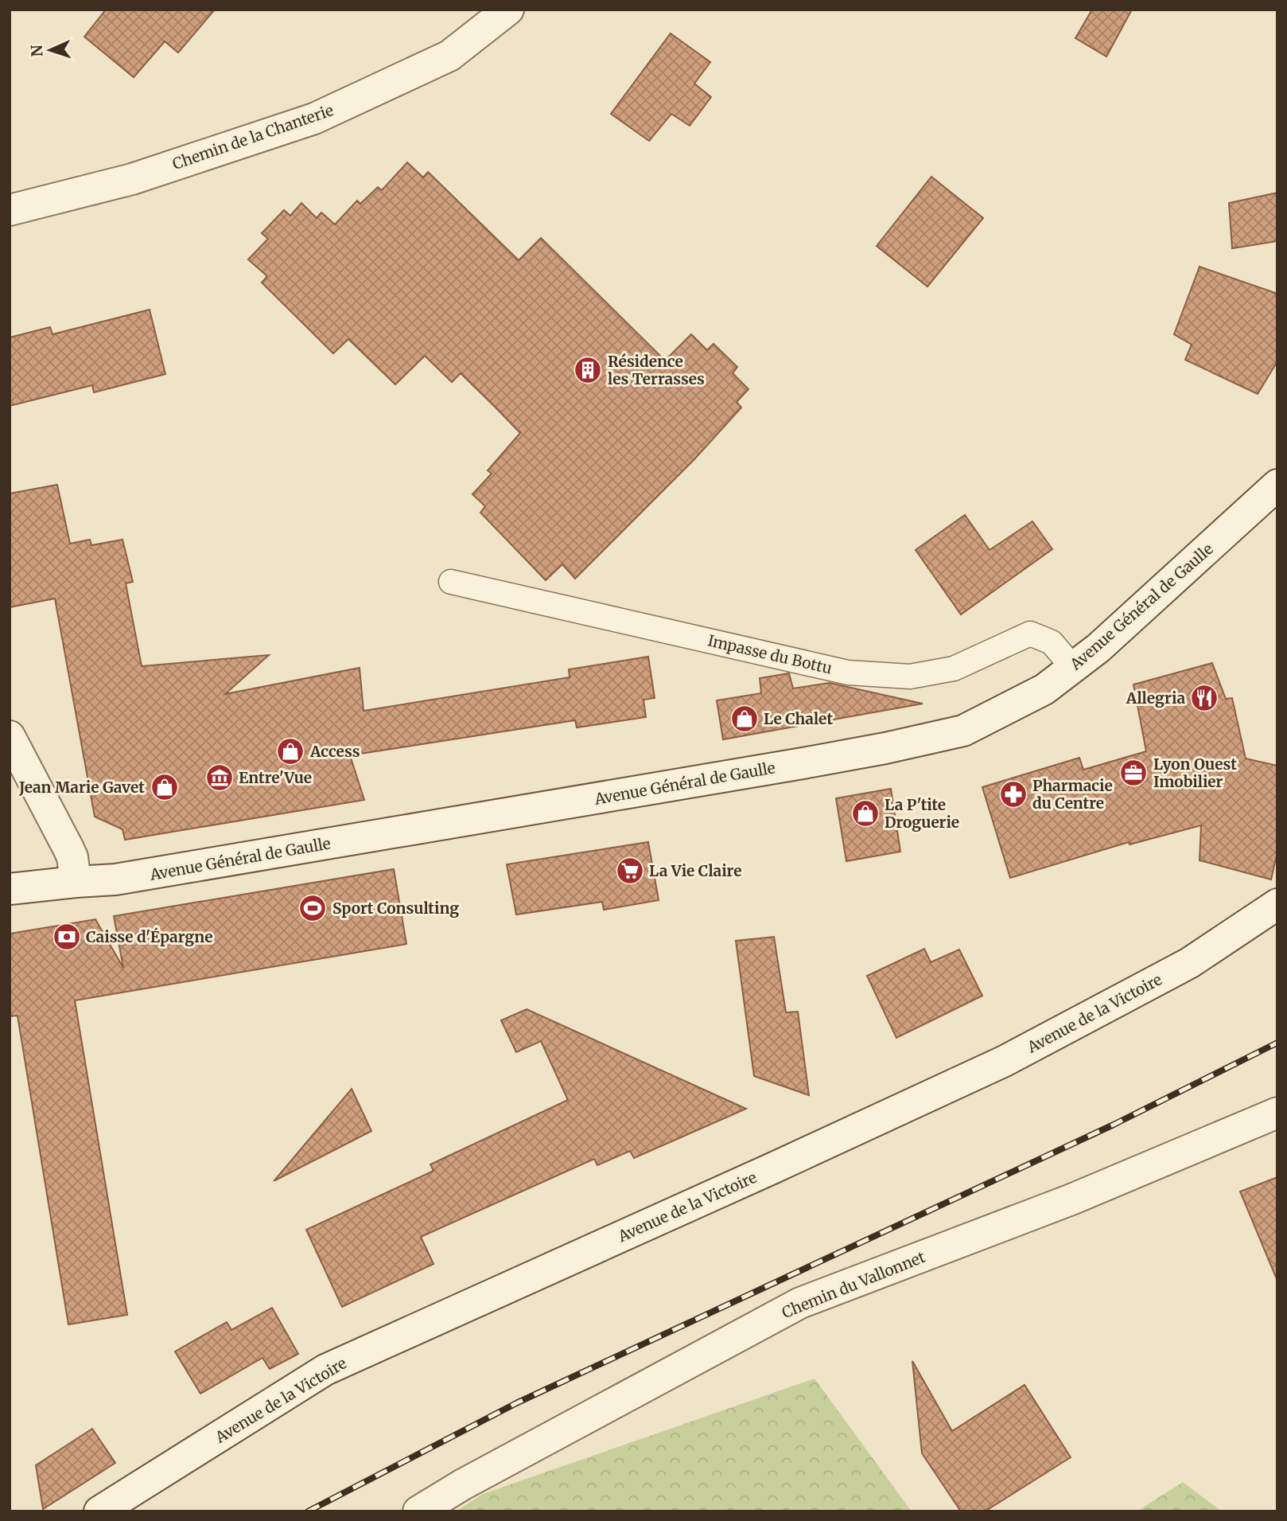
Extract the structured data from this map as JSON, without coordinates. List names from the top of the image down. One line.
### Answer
{"streets":{"street":["Chemin de la Chanterie","Avenue Général de Gaulle","Avenue de la Victoire","Chemin du Vallonnet"],"lane":["Impasse du Bottu"]},"crossings":[["Avenue Général de Gaulle","Impasse du Bottu"]],"places":{"building":["Résidence les Terrasses"],"restaurant":["Allegria"],"shop":["Le Chalet","Access","Jean Marie Gavet","La P'tite Droguerie"],"office":["Lyon Ouest Imobilier"],"museum":["Entre'Vue"],"pharmacy":["Pharmacie du Centre"],"supermarket":["La Vie Claire"],"sports":["Sport Consulting"],"bank":["Caisse d'Épargne"]},"north":"left"}
